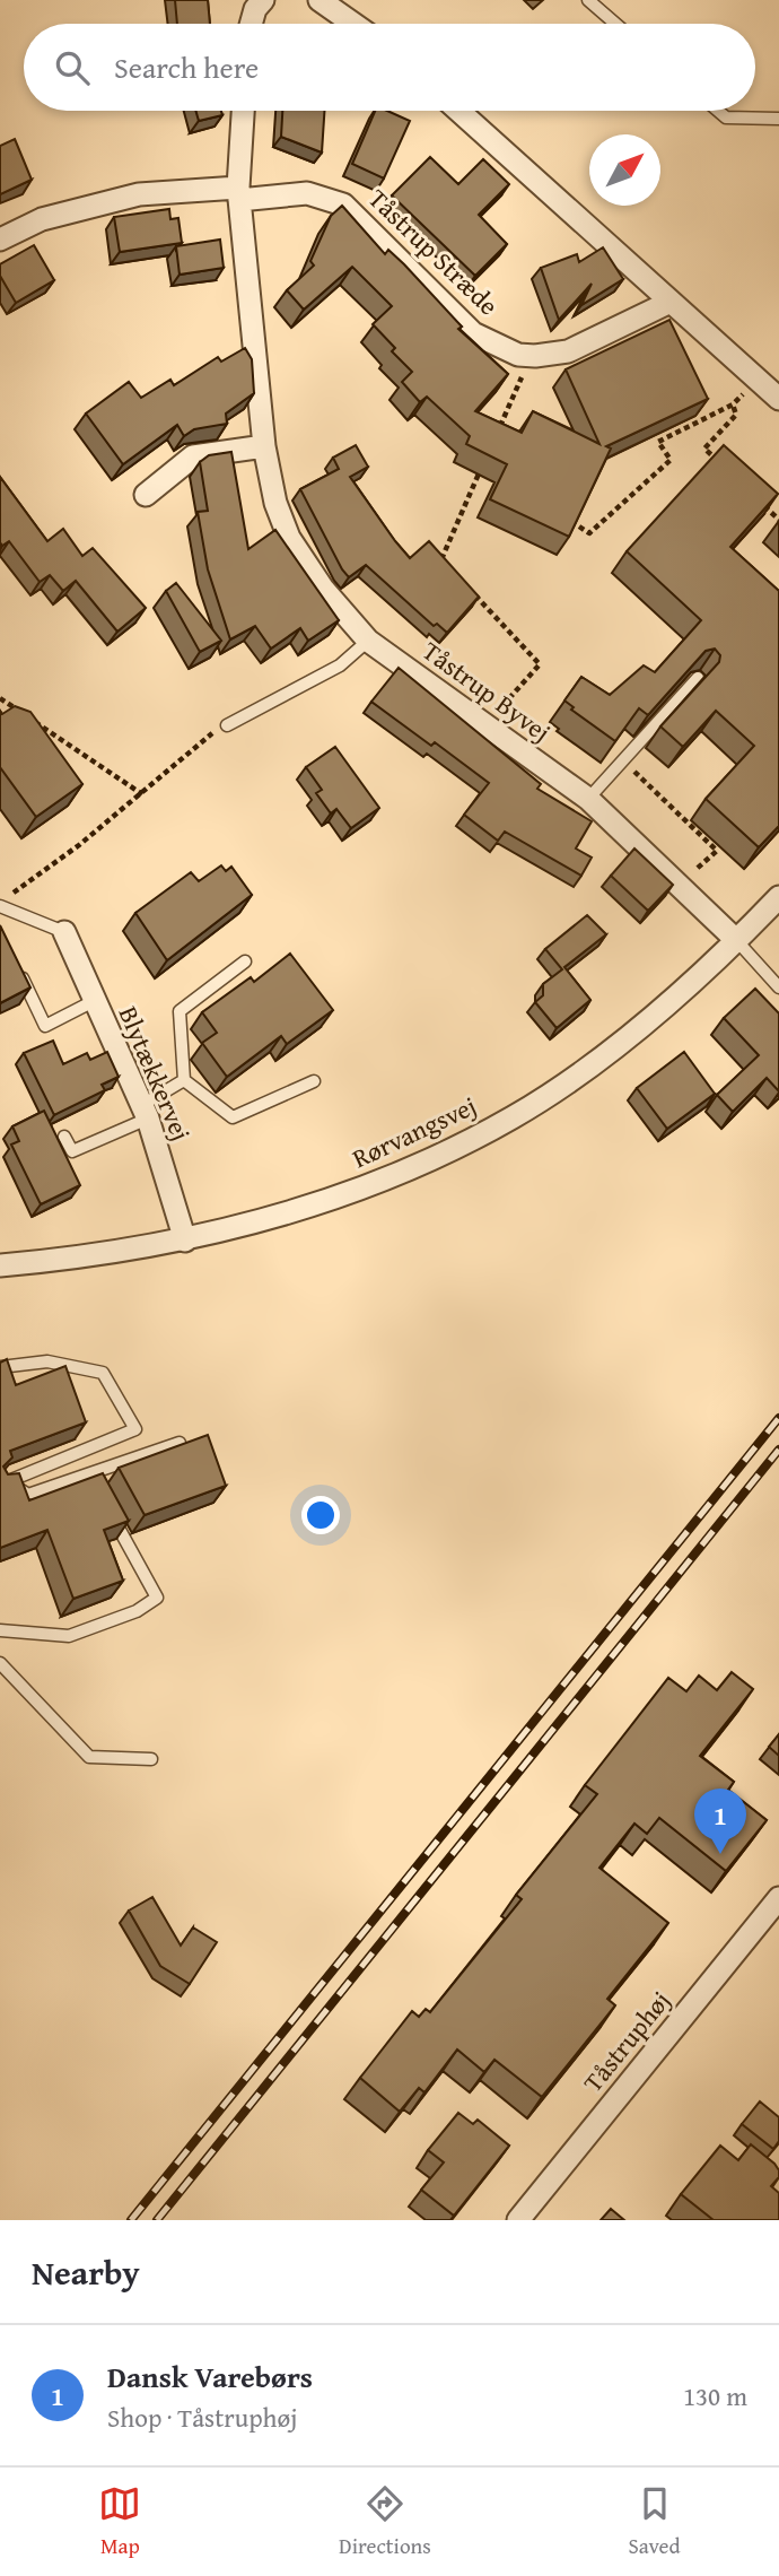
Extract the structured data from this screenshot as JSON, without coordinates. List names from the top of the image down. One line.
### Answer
{"streets":{"street":["Tåstrup Stræde","Tåstrup Byvej","Blytækkervej","Rørvangsvej","Tåstruphøj"]},"crossings":[["Tåstrup Stræde","Tåstrup Byvej"],["Tåstrup Byvej","Rørvangsvej"],["Blytækkervej","Rørvangsvej"]],"north":"top right","page":{"search":"Search here","pins":"1","heading":"Nearby","list":[{"mark":"1","name":"Dansk Varebørs","note":"Shop · Tåstruphøj","value":"130 m"}],"nav":["Map","Directions","Saved"]}}
